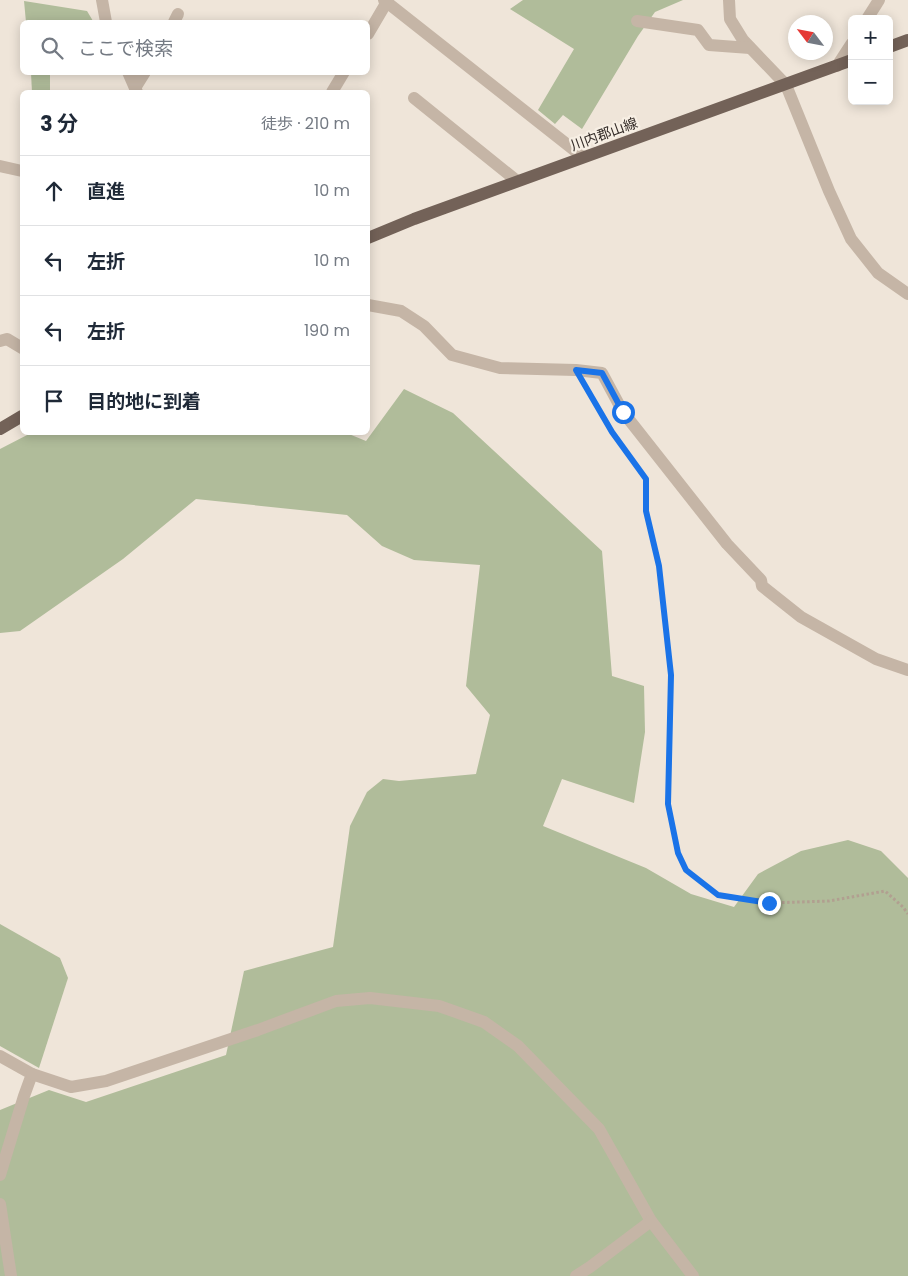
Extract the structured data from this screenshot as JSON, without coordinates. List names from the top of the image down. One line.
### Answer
{"streets":{"main road":["川内郡山線"]},"north":"top left","page":{"map_buttons":["+","−"],"search":"ここで検索","heading":["3 分","徒歩 · 210 m"],"list":[["直進","10 m"],["左折","10 m"],["左折","190 m"],"目的地に到着"]}}
